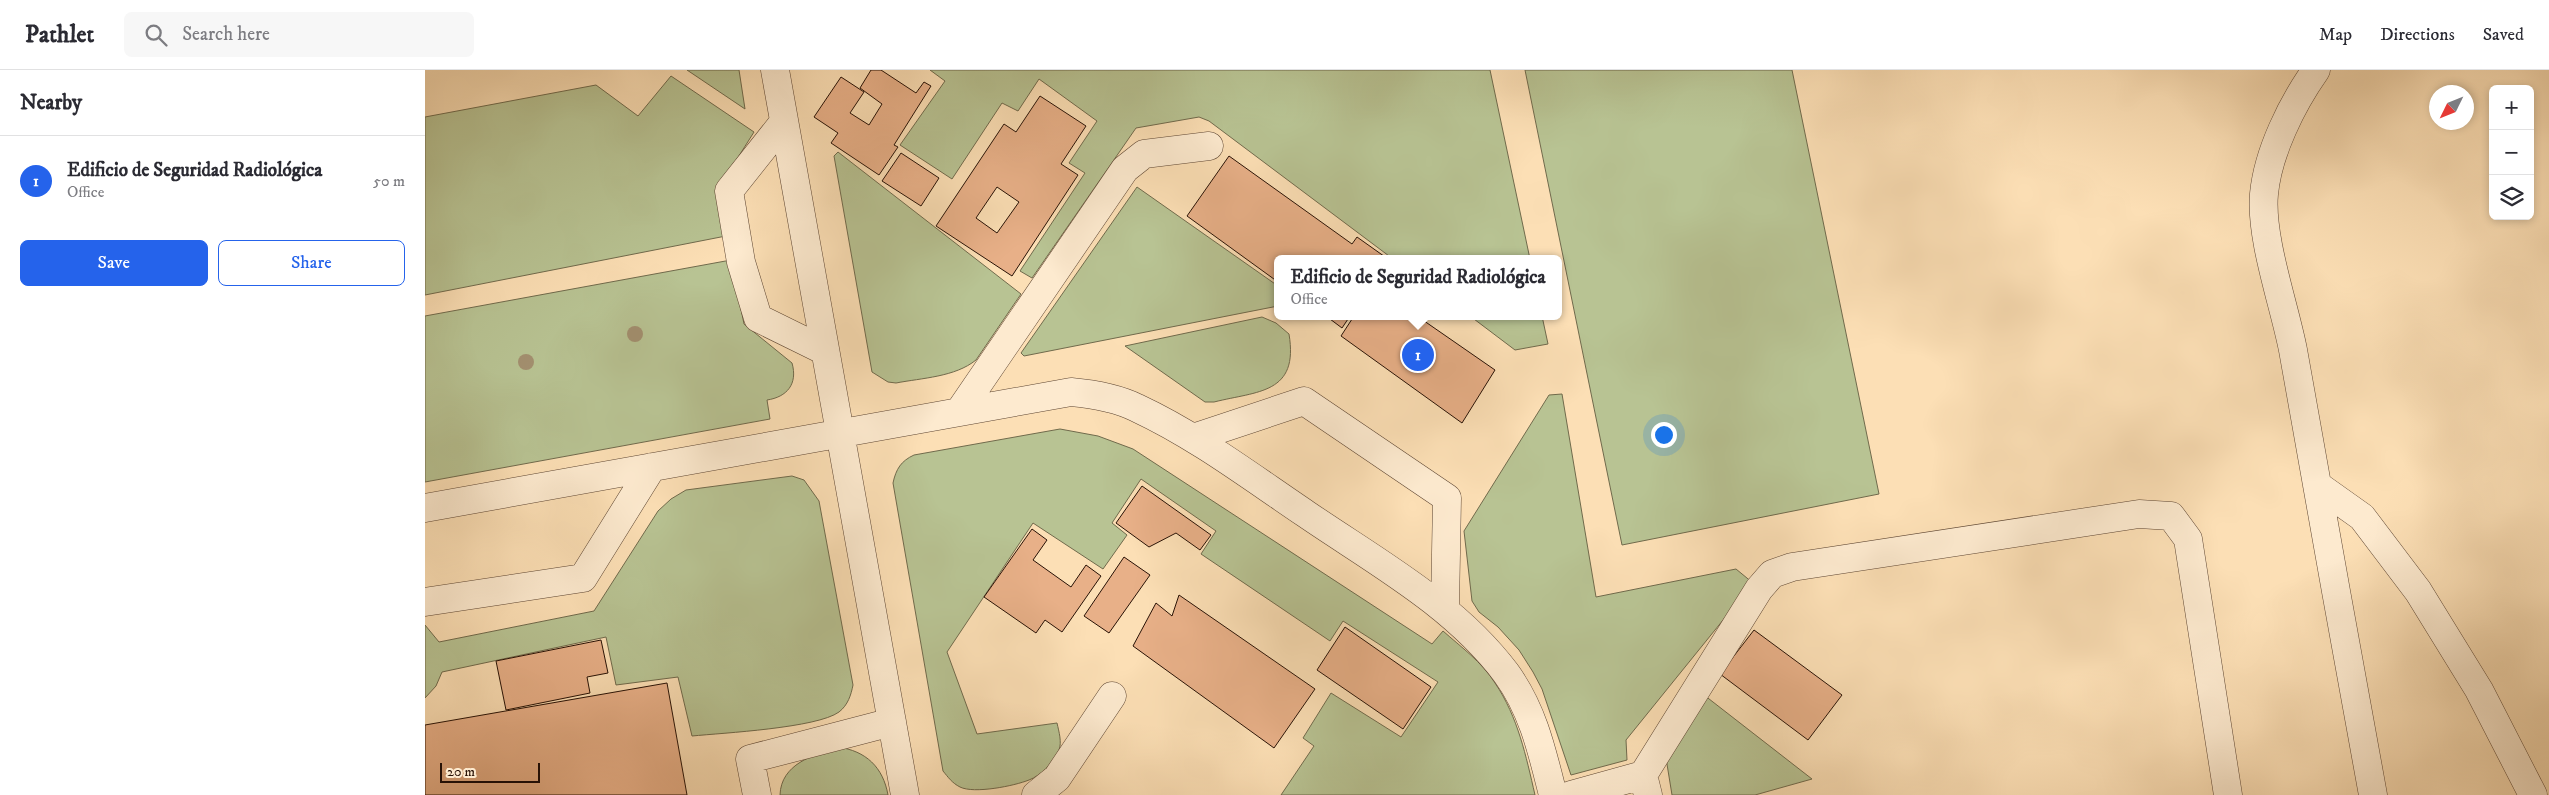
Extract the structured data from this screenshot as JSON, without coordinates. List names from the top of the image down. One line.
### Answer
{"scale_bar":"20 m","north":"bottom left","page":{"header":"Pathlet","search":"Search here","nav":["Map","Directions","Saved"],"heading":"Nearby","map_buttons":["+","−"],"list":[{"mark":"1","name":"Edificio de Seguridad Radiológica","note":"Office","value":"50 m"}],"buttons":["Save","Share"],"popup":["Edificio de Seguridad Radiológica","Office"],"pins":"1","scale":"20 m"}}
